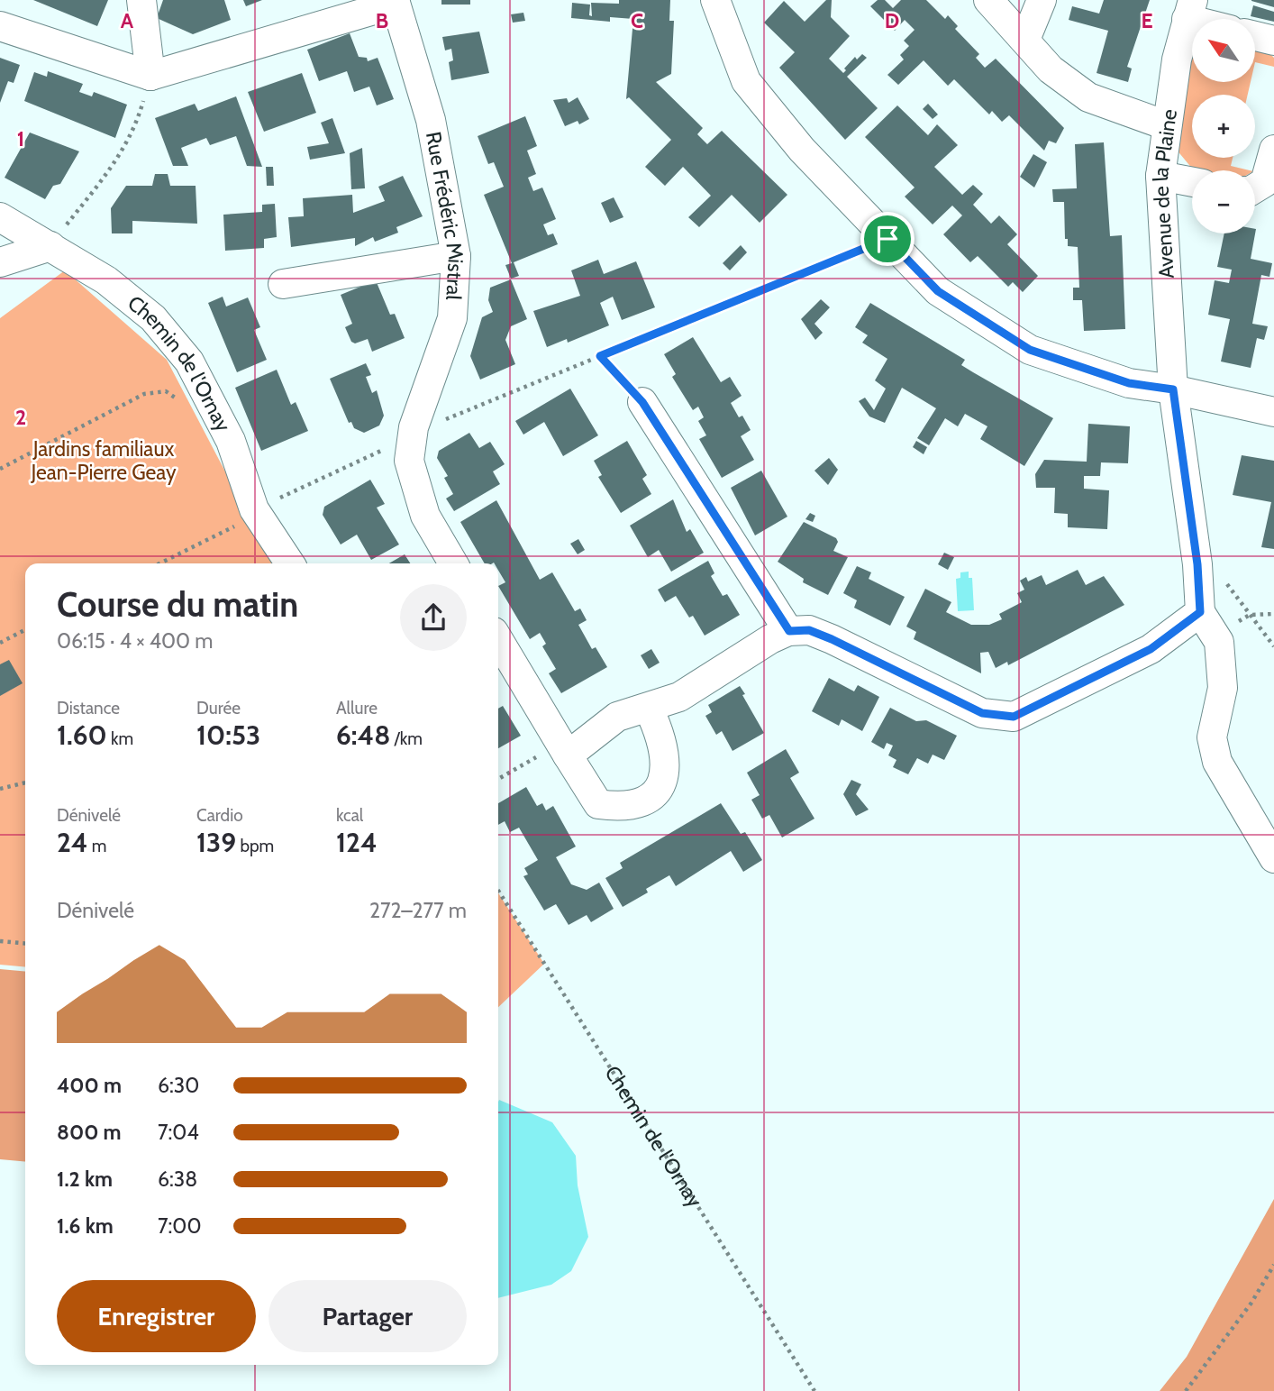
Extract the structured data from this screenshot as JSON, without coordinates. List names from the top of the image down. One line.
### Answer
{"streets":{"street":["Avenue de la Plaine","Rue Frédéric Mistral","Chemin de l'Ornay"]},"parks":["Jardins familiaux Jean-Pierre Geay"],"north":"top left","page":{"map_buttons":["+","−"],"heading":["Course du matin","06:15 · 4 × 400 m"],"stats":[["Distance","1.60 km"],["Durée","10:53"],["Allure","6:48 /km"],["Dénivelé","24 m"],["Cardio","139 bpm"],["kcal","124"]],"chart":["Dénivelé","272–277 m"],"list":[{"name":"400 m","note":"6:30"},{"name":"800 m","note":"7:04"},{"name":"1.2 km","note":"6:38"},{"name":"1.6 km","note":"7:00"}],"buttons":["Enregistrer","Partager"]},"grid":{"columns":["A","B","C","D","E"],"rows":["1","2"]}}
